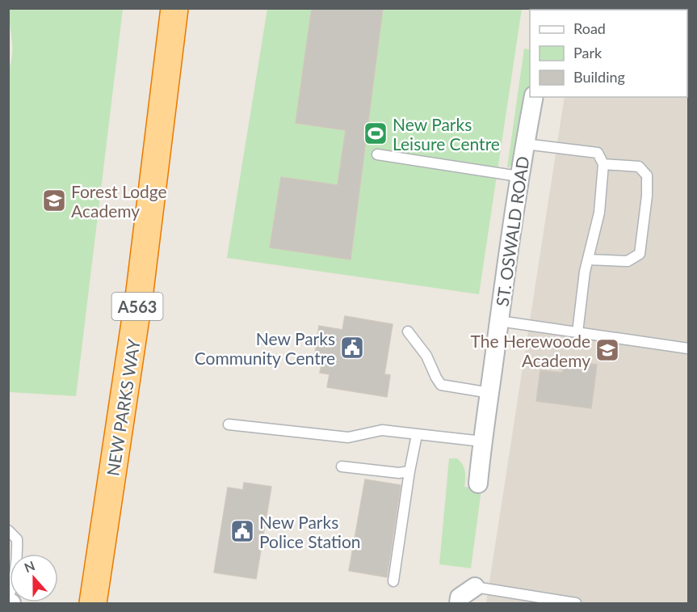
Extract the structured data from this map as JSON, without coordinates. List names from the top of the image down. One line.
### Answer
{"streets":{"highway":["A563","NEW PARKS WAY"],"street":["ST. OSWALD ROAD"]},"places":{"sports":["New Parks Leisure Centre"],"school or university":["Forest Lodge Academy","The Herewoode Academy"],"public building":["New Parks Community Centre","New Parks Police Station"]},"legend":["Road","Park","Building"],"north":"top"}
